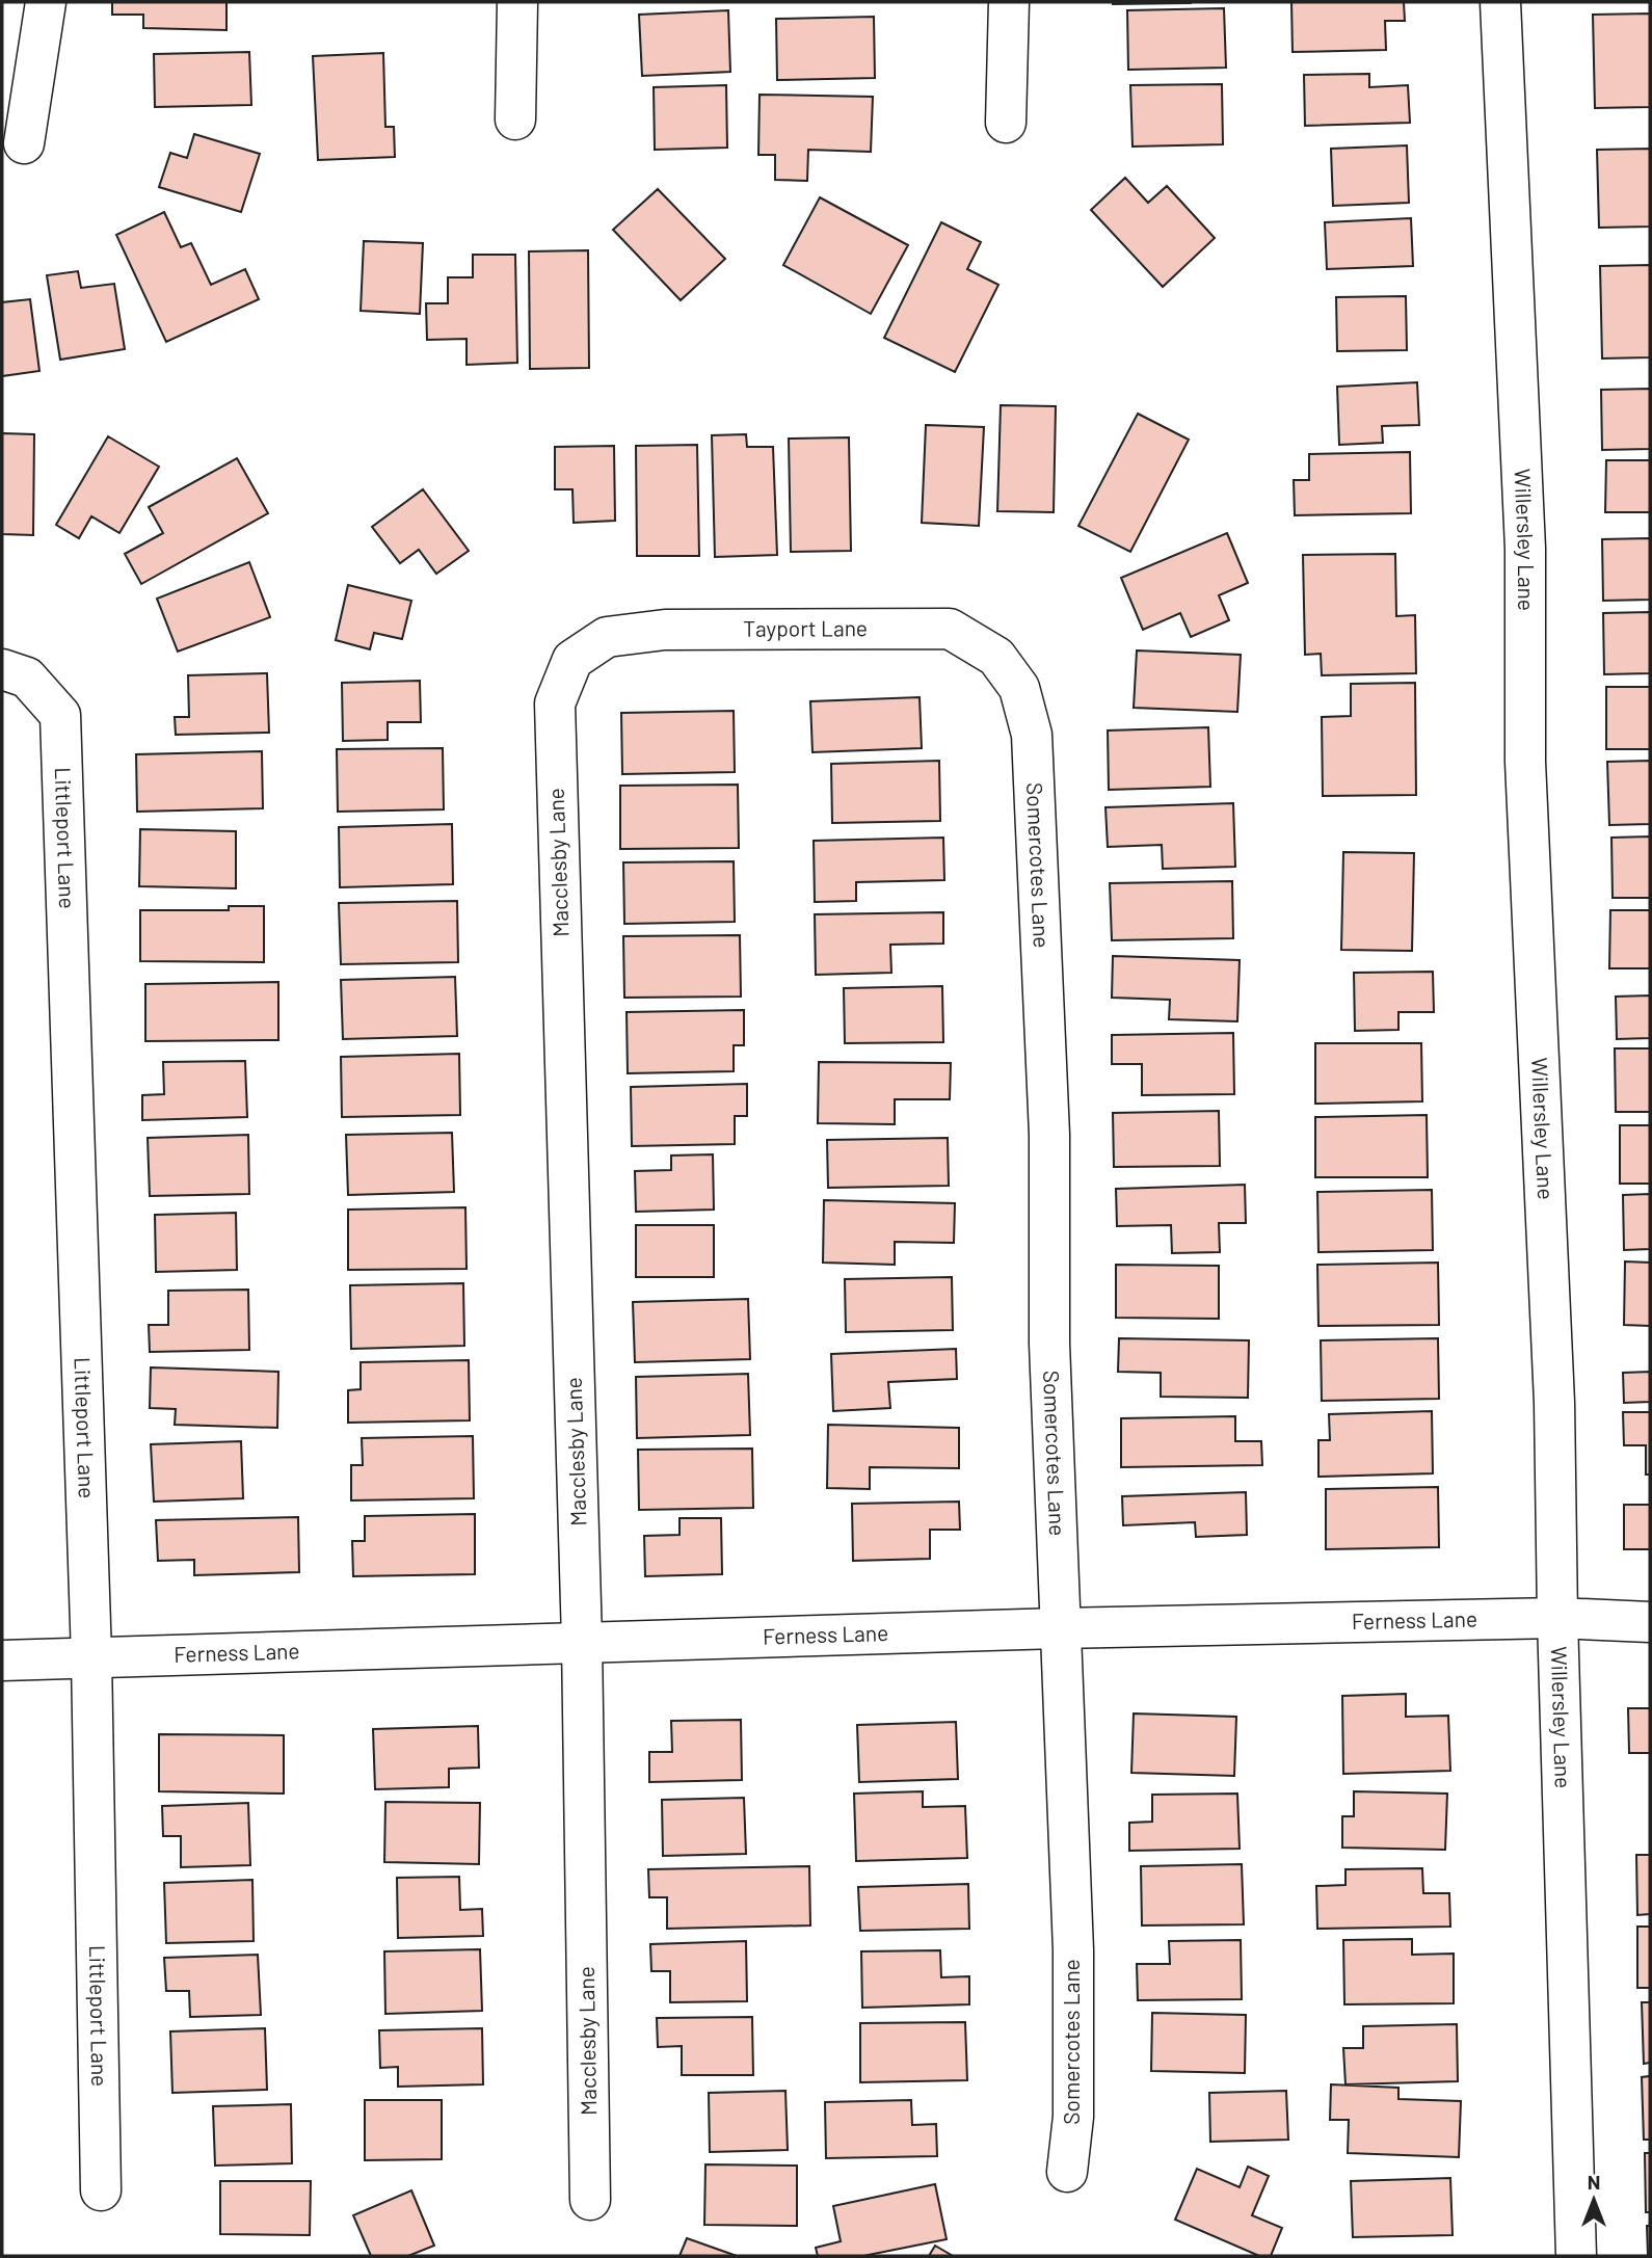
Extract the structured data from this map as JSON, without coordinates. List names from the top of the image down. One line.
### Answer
{"streets":{"street":["Willersley Lane","Tayport Lane","Littleport Lane","Macclesby Lane","Somercotes Lane","Ferness Lane"]},"crossings":[["Willersley Lane","Ferness Lane"],["Tayport Lane","Macclesby Lane"],["Tayport Lane","Somercotes Lane"],["Littleport Lane","Ferness Lane"],["Macclesby Lane","Ferness Lane"],["Somercotes Lane","Ferness Lane"]],"north":"top"}
